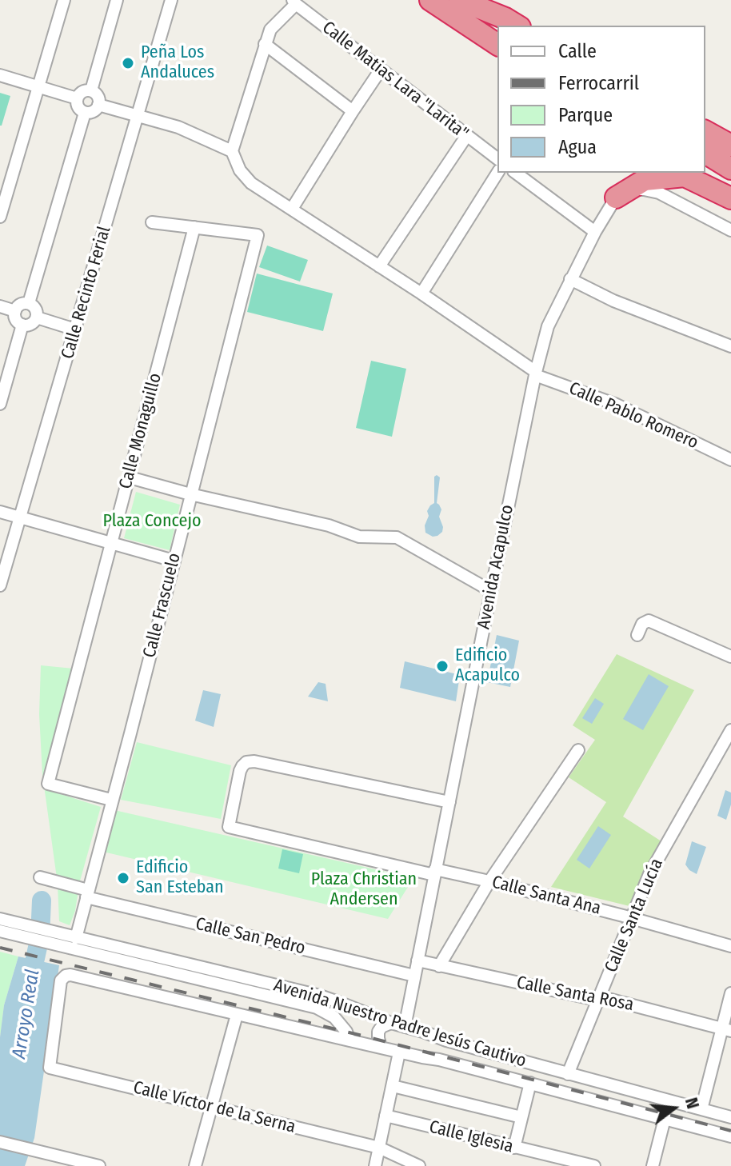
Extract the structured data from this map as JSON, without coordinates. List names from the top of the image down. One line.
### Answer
{"streets":{"street":["Calle Matias Lara \"Larita\"","Calle Recinto Ferial","Calle Pablo Romero","Calle Monaguillo","Avenida Acapulco","Calle Frascuelo","Calle Santa Ana","Calle Santa Lucía","Calle San Pedro","Calle Santa Rosa","Avenida Nuestro Padre Jesús Cautivo","Calle Víctor de la Serna","Calle Iglesia"]},"crossings":[["Calle Pablo Romero","Avenida Acapulco"],["Calle Monaguillo","Calle Frascuelo"],["Avenida Acapulco","Calle Santa Ana"],["Avenida Acapulco","Calle San Pedro"],["Avenida Acapulco","Calle Santa Rosa"],["Avenida Acapulco","Avenida Nuestro Padre Jesús Cautivo"],["Calle Frascuelo","Calle San Pedro"],["Calle Frascuelo","Avenida Nuestro Padre Jesús Cautivo"],["Calle Santa Ana","Calle Santa Lucía"],["Calle Santa Lucía","Calle Santa Rosa"],["Calle Santa Lucía","Avenida Nuestro Padre Jesús Cautivo"],["Avenida Nuestro Padre Jesús Cautivo","Calle Víctor de la Serna"]],"water":["Arroyo Real"],"parks":["Plaza Concejo","Plaza Christian Andersen"],"places":["Peña Los Andaluces","Edificio Acapulco","Edificio San Esteban"],"legend":["Calle","Ferrocarril","Parque","Agua"],"north":"right"}
